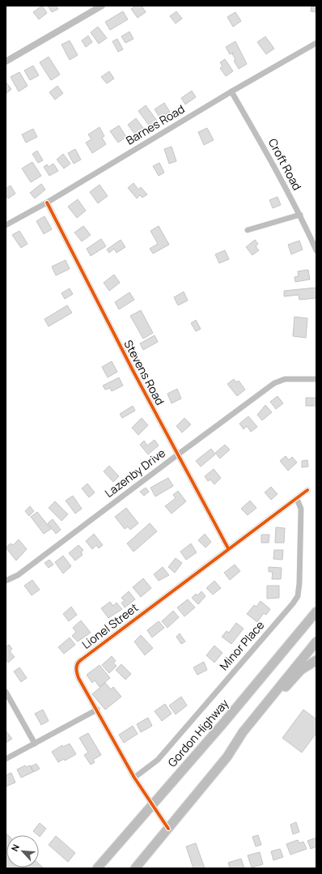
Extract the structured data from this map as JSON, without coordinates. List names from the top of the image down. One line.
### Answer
{"streets":{"highway":["Gordon Highway"],"street":["Barnes Road","Croft Road","Stevens Road","Lazenby Drive","Lionel Street","Minor Place"]},"crossings":[["Barnes Road","Croft Road"],["Barnes Road","Stevens Road"],["Stevens Road","Lazenby Drive"],["Stevens Road","Lionel Street"],["Lionel Street","Minor Place"],["Lionel Street","Gordon Highway"]],"north":"top left"}
